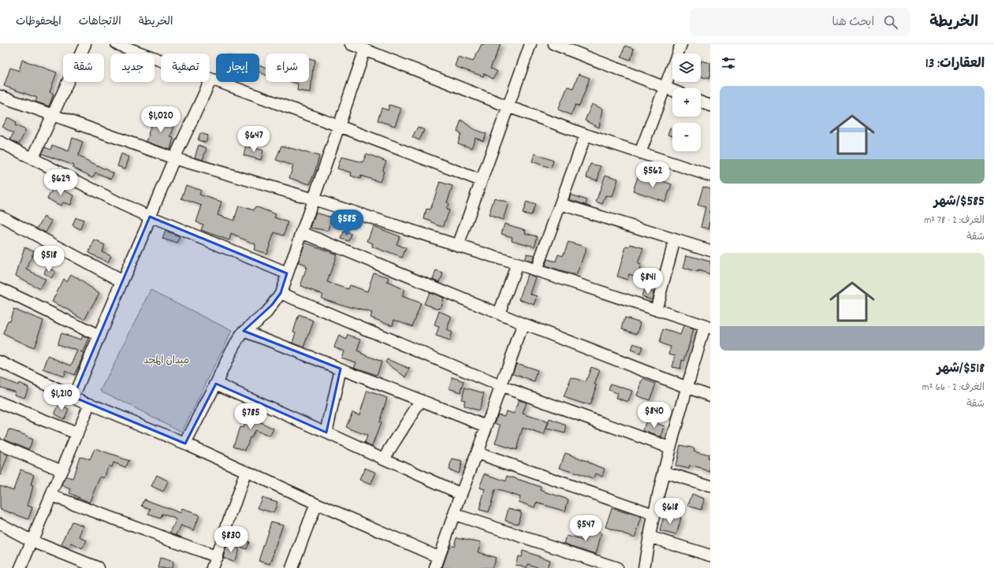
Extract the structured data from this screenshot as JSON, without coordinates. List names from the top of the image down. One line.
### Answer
{"parks":["ميدان المجد"],"page":{"header":"الخريطة","search":"ابحث هنا","nav":["الخريطة","الاتجاهات","المحفوظات"],"heading":"العقارات: 13","map_buttons":["+","−"],"chip":["شراء","إيجار","تصفية","جديد","شقة"],"list":[{"name":"$585/شهر","note":"الغرف: 2 · 78 m² · شقة"},{"name":"$518/شهر","note":"الغرف: 2 · 66 m² · شقة"}],"price":["$1,020","$647","$562","$629","$585","$518","$841","$1,210","$840","$785","$618","$547","$830"]}}
